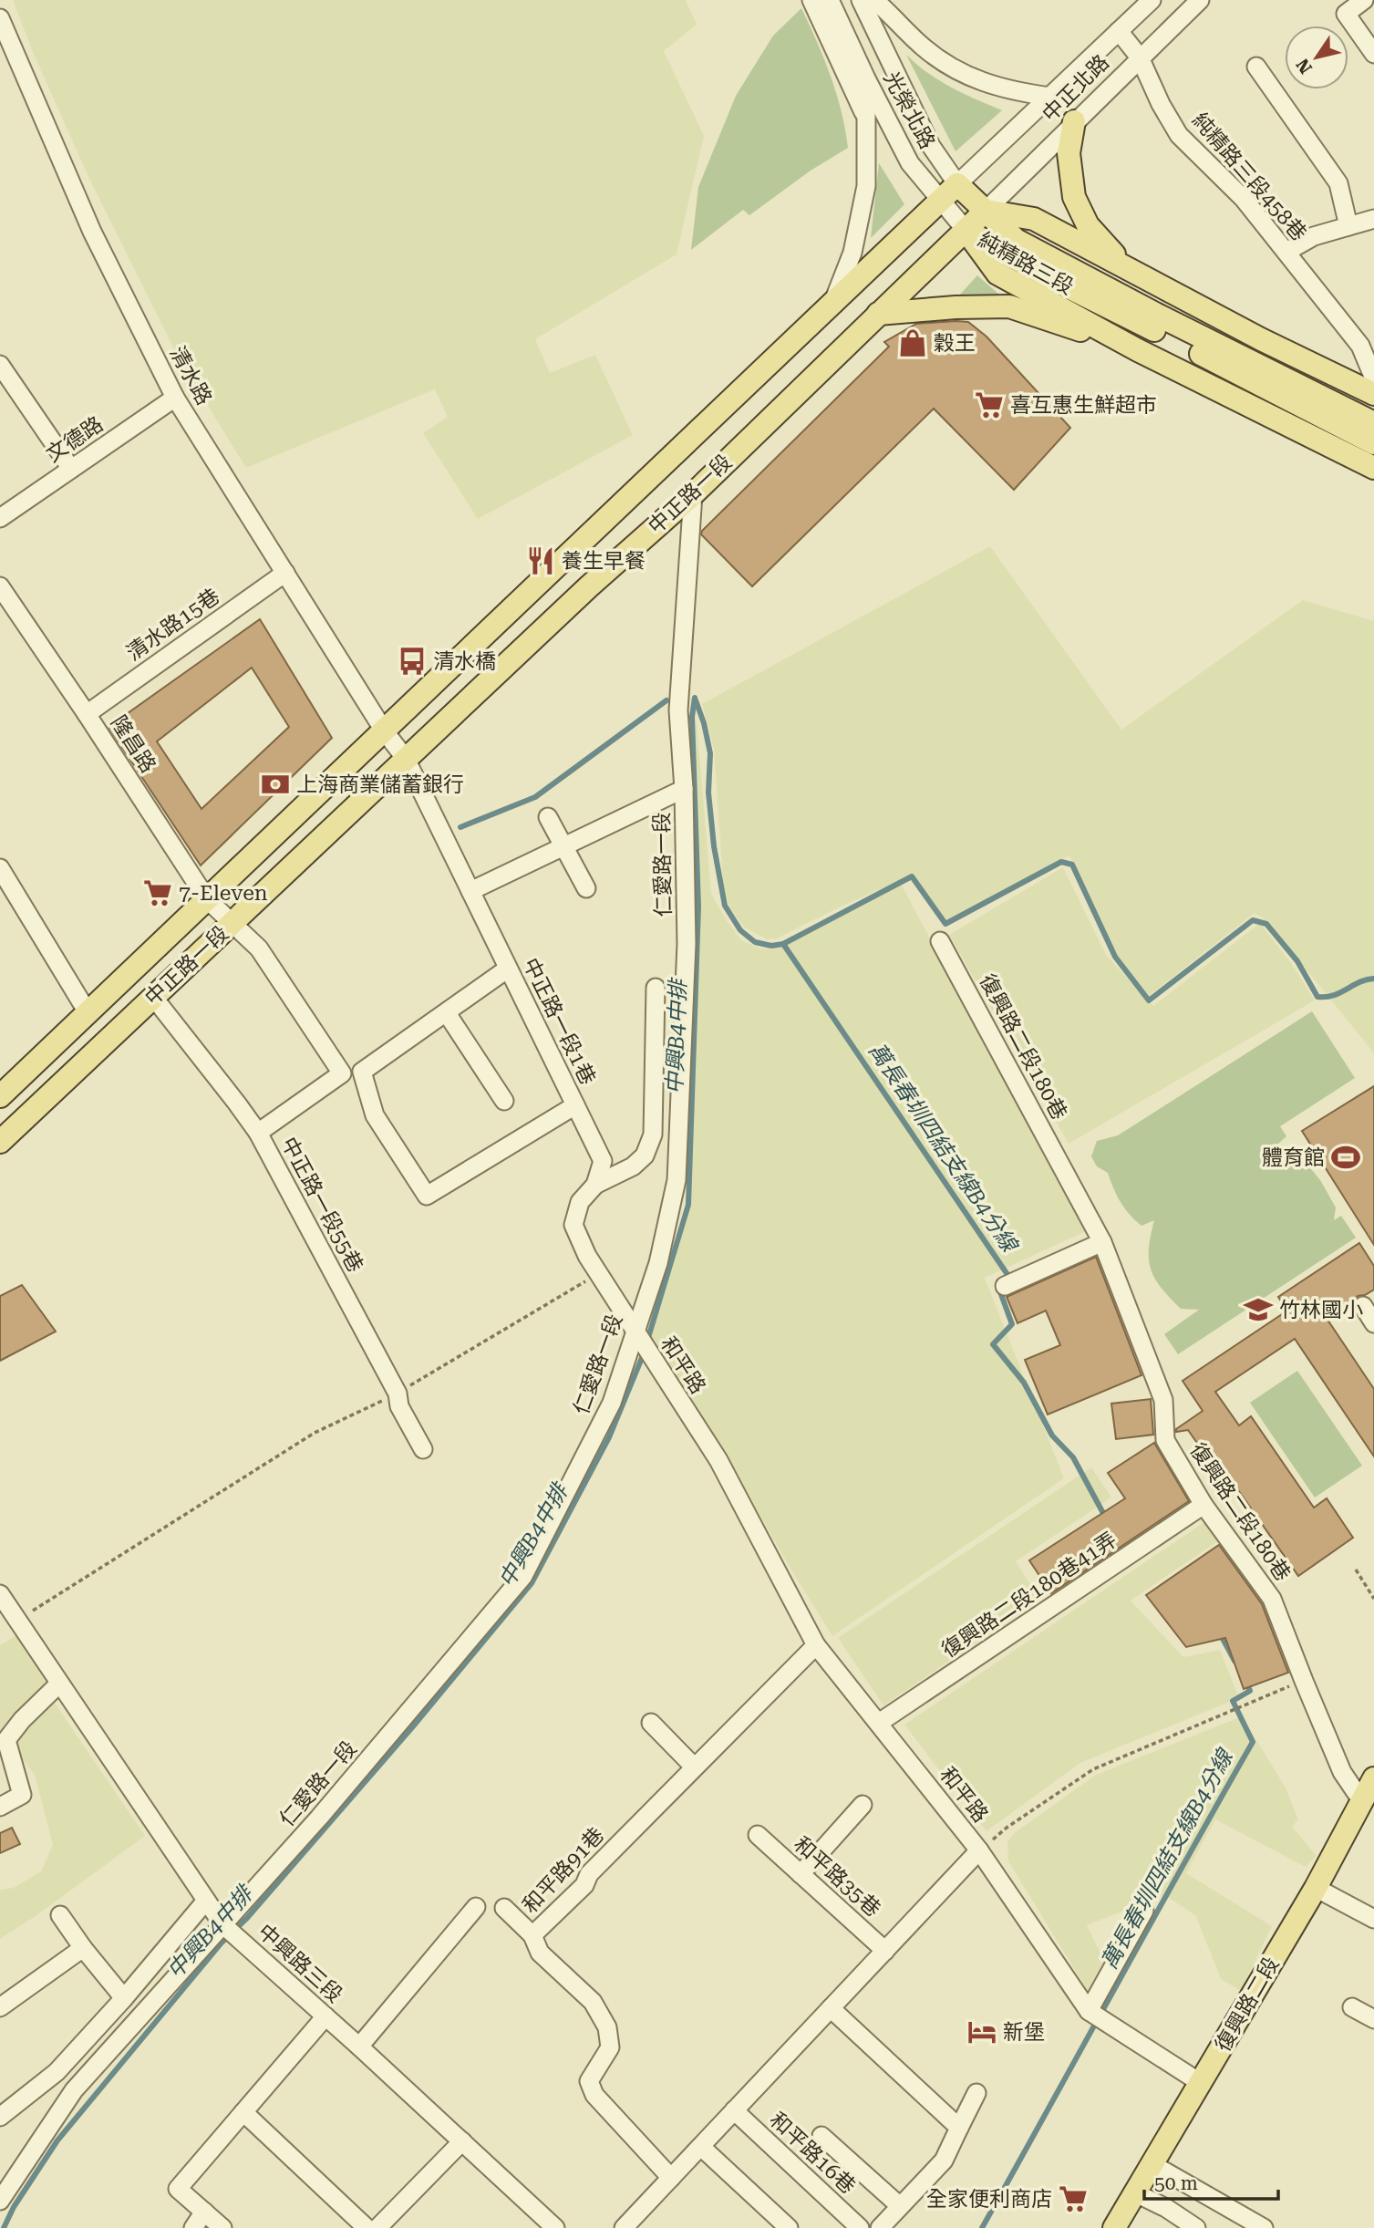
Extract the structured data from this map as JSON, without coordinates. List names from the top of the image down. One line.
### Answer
{"streets":{"main road":["純精路三段","中正路一段","復興路二段"],"street":["中正北路","光榮北路","純精路三段458巷","清水路","文德路","清水路15巷","隆昌路","仁愛路一段","中正路一段1巷","復興路二段180巷","中正路一段55巷","和平路","復興路二段180巷41弄","和平路91巷","和平路35巷","中興路三段","和平路16巷"]},"crossings":[["中正北路","光榮北路"],["中正北路","純精路三段458巷"],["中正北路","純精路三段"],["中正北路","中正路一段"],["光榮北路","純精路三段"],["光榮北路","中正路一段"],["純精路三段","中正路一段"],["清水路","文德路"],["清水路","中正路一段"],["清水路","清水路15巷"],["清水路","中正路一段1巷"],["中正路一段","隆昌路"],["中正路一段","仁愛路一段"],["中正路一段","中正路一段1巷"],["中正路一段","中正路一段55巷"],["清水路15巷","隆昌路"],["隆昌路","中正路一段55巷"],["仁愛路一段","中正路一段1巷"],["仁愛路一段","和平路"],["仁愛路一段","中興路三段"],["中正路一段1巷","和平路"],["復興路二段180巷","復興路二段180巷41弄"],["復興路二段180巷","復興路二段"],["和平路","復興路二段180巷41弄"],["和平路","和平路91巷"],["和平路","和平路35巷"],["和平路","和平路16巷"]],"water":["中興B4中排","萬長春圳四結支線B4分線"],"places":{"shop":["穀王"],"supermarket":["喜互惠生鮮超市","7-Eleven","全家便利商店"],"restaurant":["養生早餐"],"bus stop":["清水橋"],"bank":["上海商業儲蓄銀行"],"sports":["體育館"],"school or university":["竹林國小"],"hotel":["新堡"]},"scale_bar":"50 m","north":"bottom left"}
